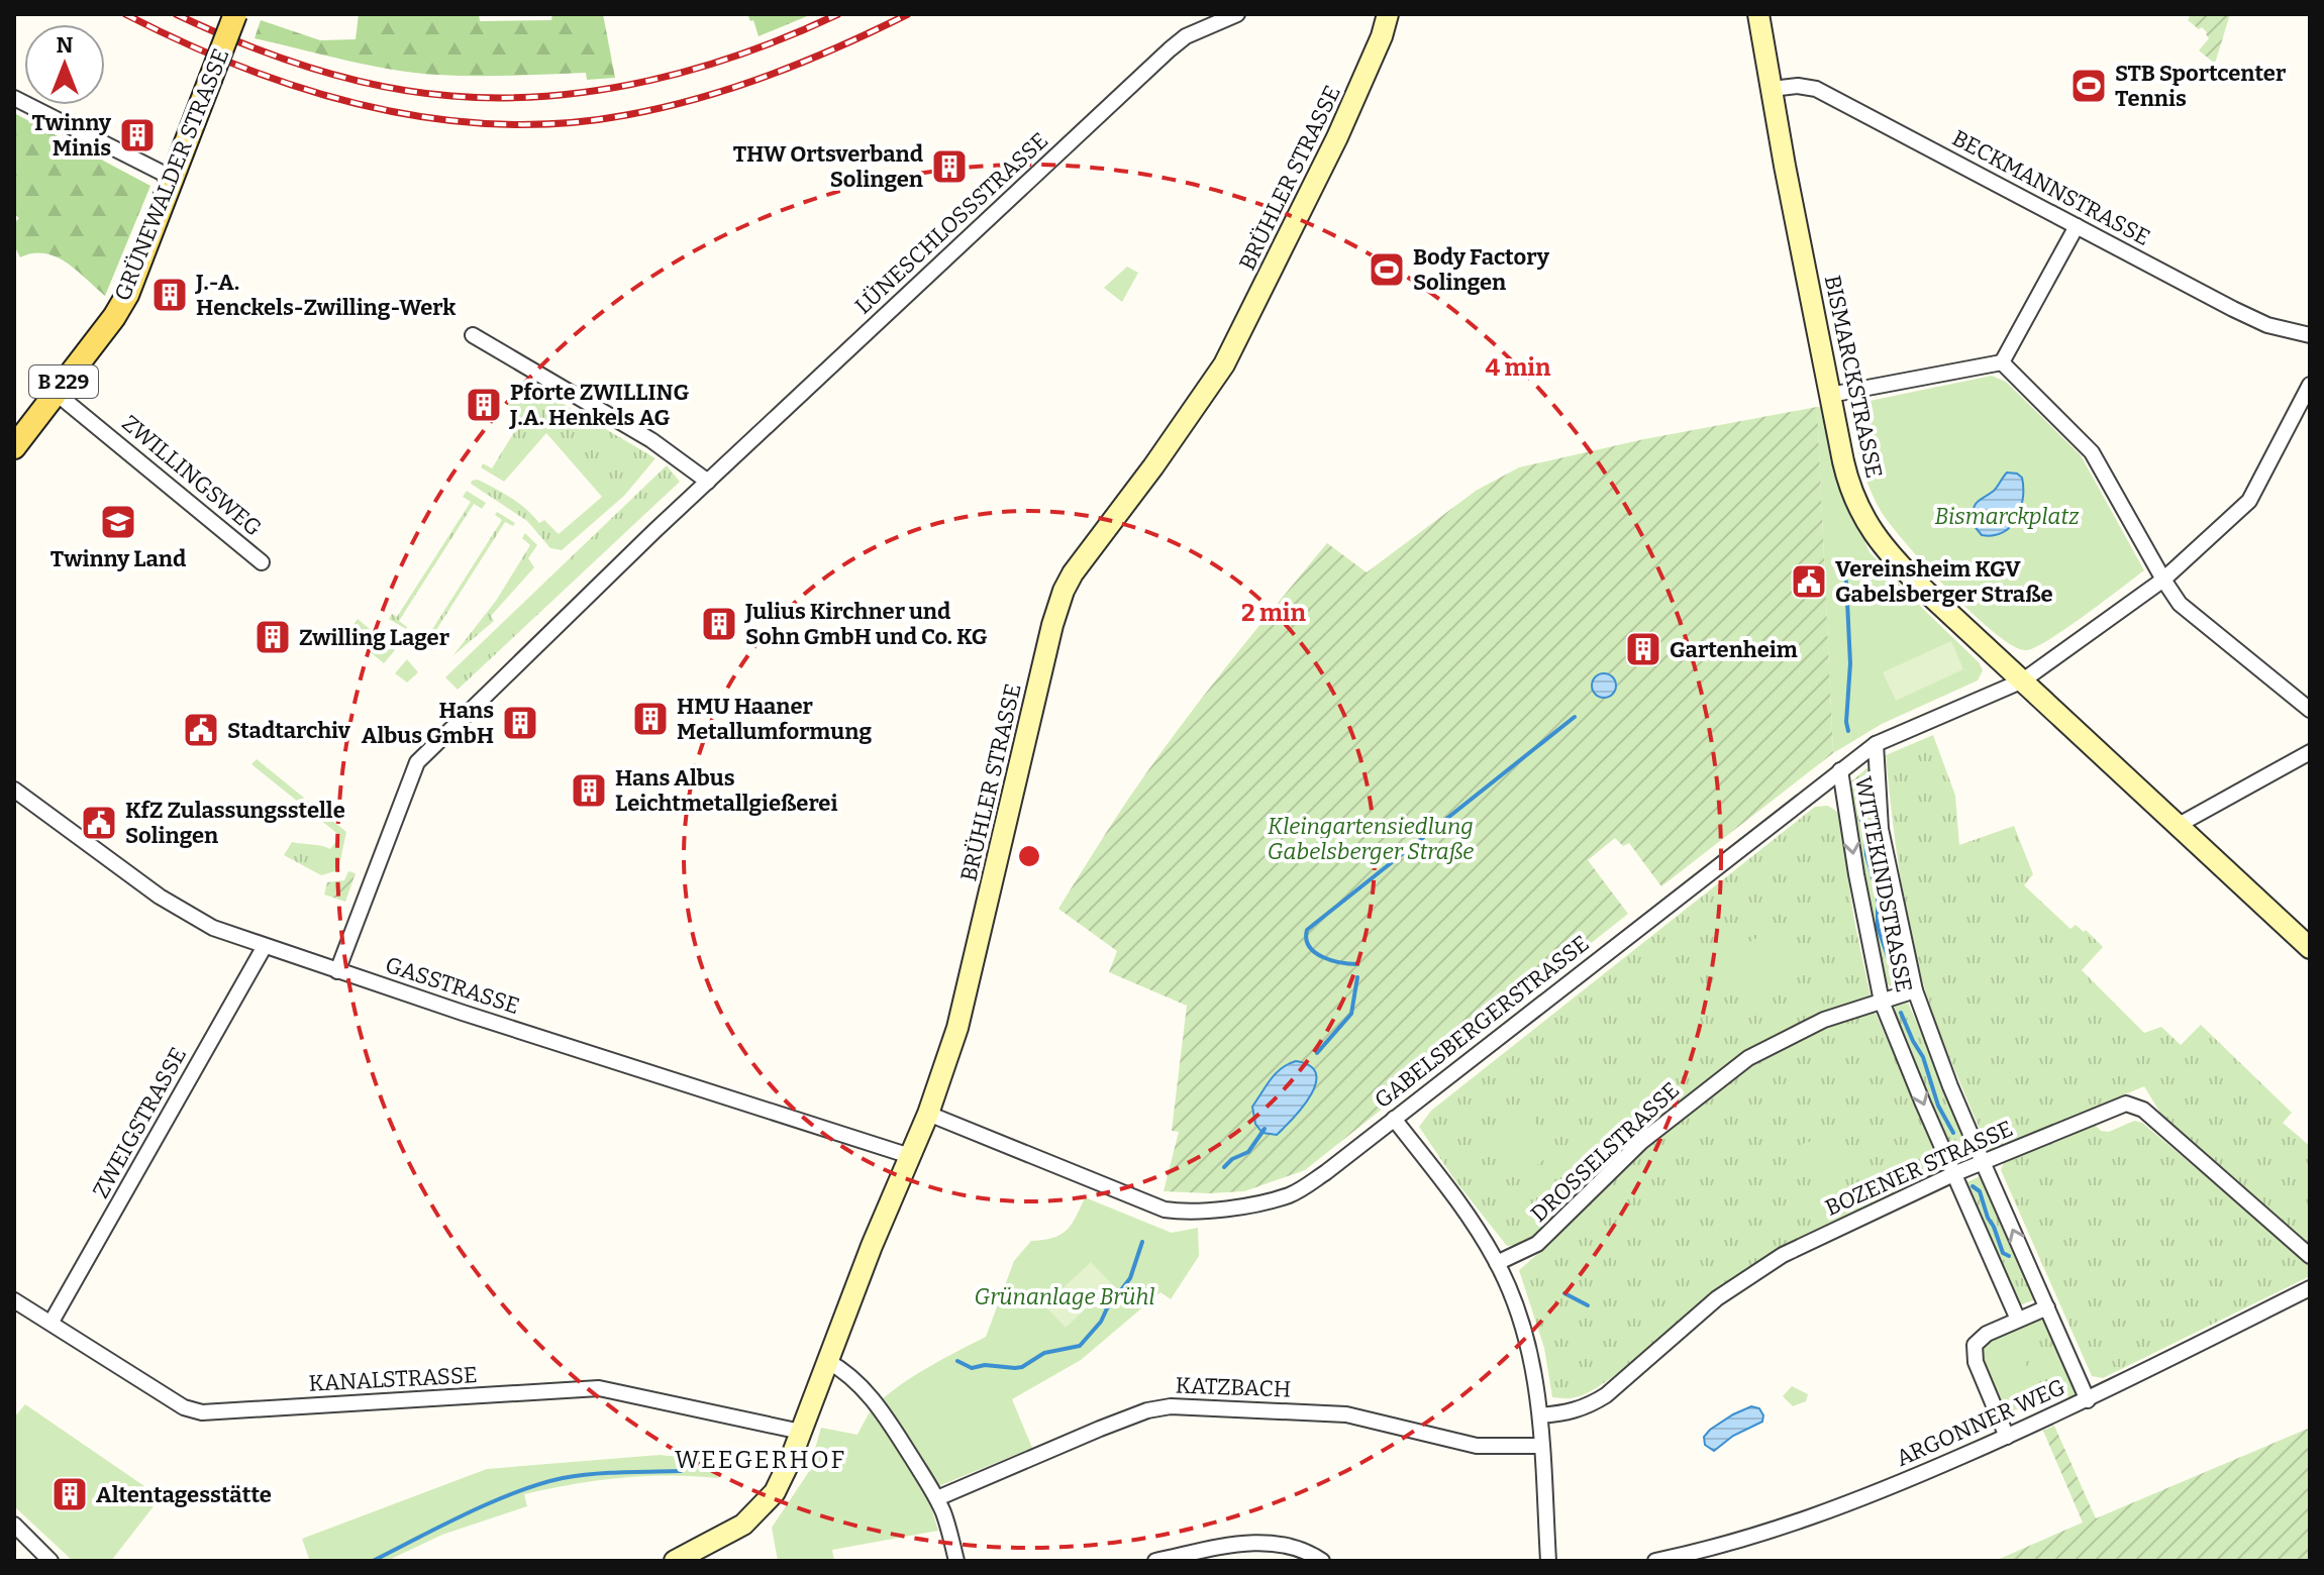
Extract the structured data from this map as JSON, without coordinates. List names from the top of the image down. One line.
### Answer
{"streets":{"main road":["GRÜNEWALDER STRASSE","BRÜHLER STRASSE","BISMARCKSTRASSE","B 229"],"street":["BECKMANNSTRASSE","LÜNESCHLOSSSTRASSE","ZWILLINGSWEG","WITTEKINDSTRASSE","GASSTRASSE","GABELSBERGERSTRASSE","ZWEIGSTRASSE","DROSSELSTRASSE","BOZENER STRASSE","KANALSTRASSE","KATZBACH","ARGONNER WEG"]},"crossings":[["GRÜNEWALDER STRASSE","ZWILLINGSWEG"],["BRÜHLER STRASSE","GASSTRASSE"],["BRÜHLER STRASSE","GABELSBERGERSTRASSE"],["BRÜHLER STRASSE","KANALSTRASSE"],["BECKMANNSTRASSE","BISMARCKSTRASSE"],["LÜNESCHLOSSSTRASSE","GASSTRASSE"],["BISMARCKSTRASSE","GABELSBERGERSTRASSE"],["WITTEKINDSTRASSE","GABELSBERGERSTRASSE"],["WITTEKINDSTRASSE","DROSSELSTRASSE"],["WITTEKINDSTRASSE","BOZENER STRASSE"],["WITTEKINDSTRASSE","ARGONNER WEG"],["GASSTRASSE","ZWEIGSTRASSE"],["ZWEIGSTRASSE","KANALSTRASSE"]],"districts":["WEEGERHOF"],"parks":["Bismarckplatz","Kleingartensiedlung Gabelsberger Straße","Grünanlage Brühl"],"places":{"sports":["STB Sportcenter Tennis","Body Factory Solingen"],"building":["Twinny Minis","THW Ortsverband Solingen","J.-A. Henckels-Zwilling-Werk","Pforte ZWILLING J.A. Henkels AG","Julius Kirchner und Sohn GmbH und Co. KG","Zwilling Lager","Gartenheim","HMU Haaner Metallumformung","Hans Albus GmbH","Hans Albus Leichtmetallgießerei","Altentagesstätte"],"school or university":["Twinny Land"],"public building":["Vereinsheim KGV Gabelsberger Straße","Stadtarchiv","KfZ Zulassungsstelle Solingen"]},"north":"top","rings":["4 min","2 min"]}
